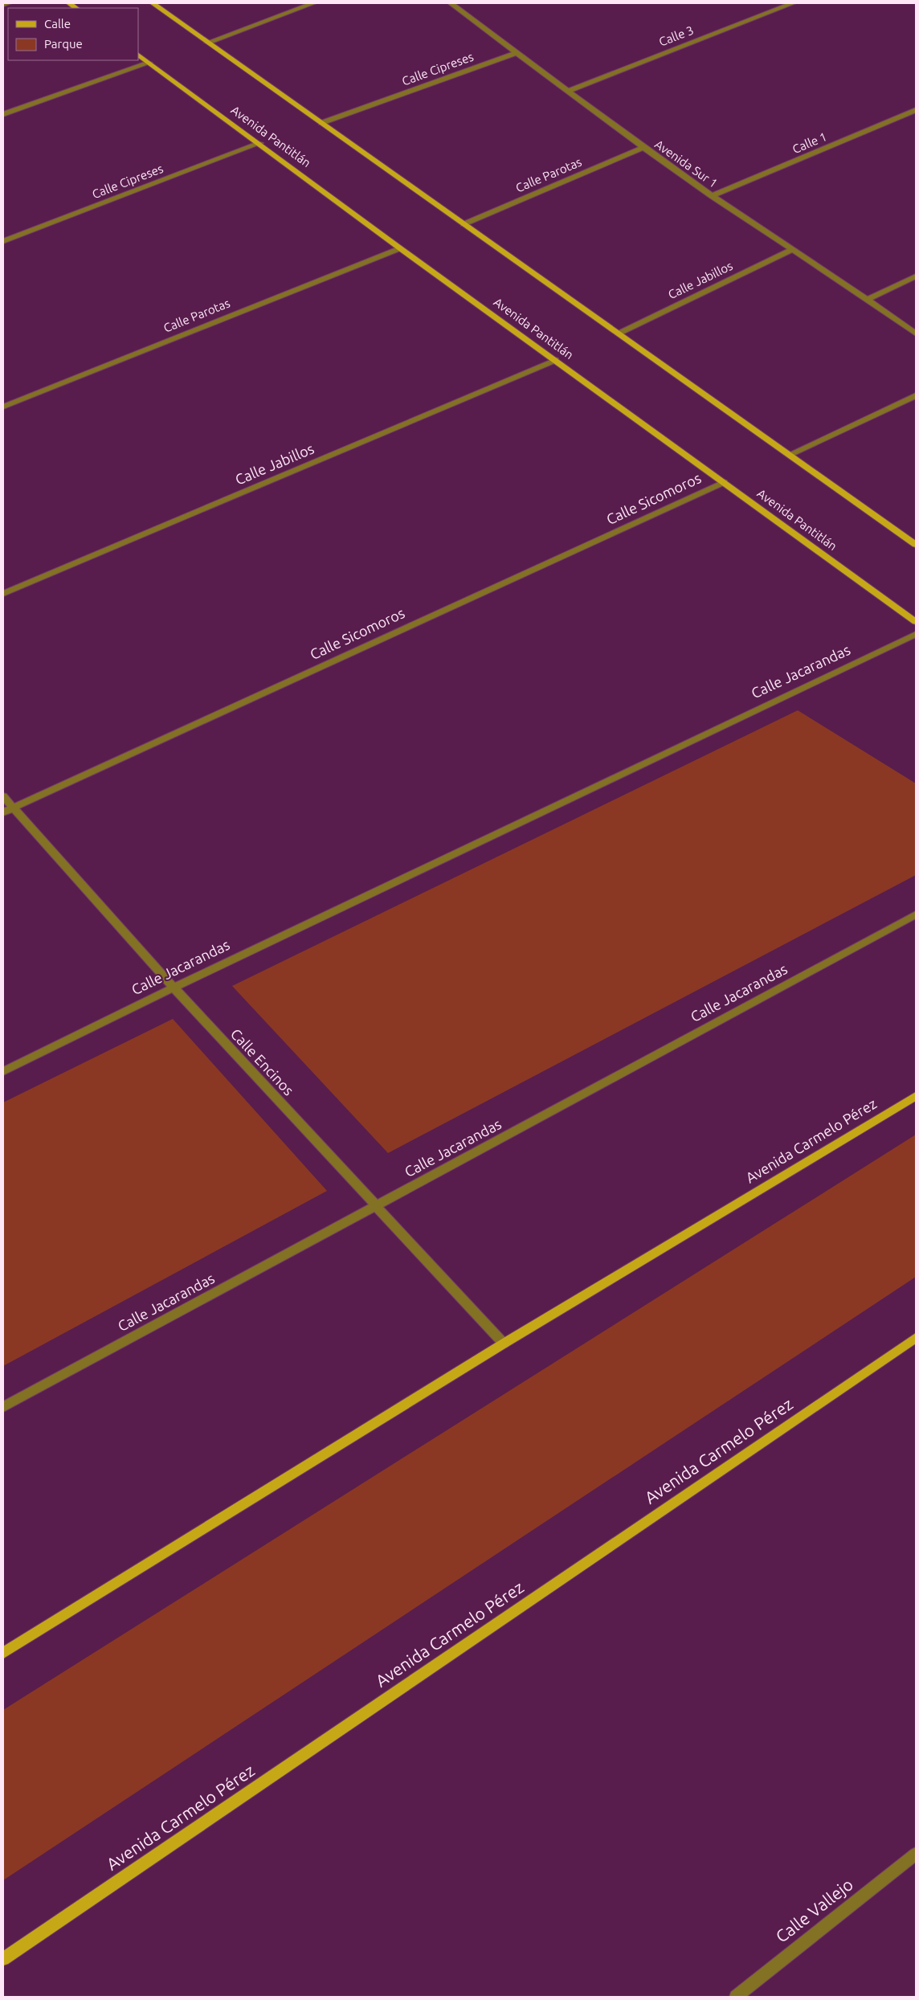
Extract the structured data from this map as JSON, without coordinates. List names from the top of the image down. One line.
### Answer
{"streets":{"main road":["Avenida Pantitlán","Avenida Carmelo Pérez"],"street":["Calle 3","Calle Cipreses","Calle 1","Avenida Sur 1","Calle Parotas","Calle Jabillos","Calle Sicomoros","Calle Jacarandas","Calle Encinos","Calle Vallejo"]},"crossings":[["Calle 3","Avenida Sur 1"],["Calle Cipreses","Avenida Pantitlán"],["Calle Cipreses","Avenida Sur 1"],["Avenida Pantitlán","Calle Parotas"],["Avenida Pantitlán","Calle Jabillos"],["Avenida Pantitlán","Calle Sicomoros"],["Calle 1","Avenida Sur 1"],["Avenida Sur 1","Calle Parotas"],["Avenida Sur 1","Calle Jabillos"],["Calle Sicomoros","Calle Encinos"],["Calle Jacarandas","Calle Encinos"],["Calle Encinos","Avenida Carmelo Pérez"]],"legend":["Calle","Parque"]}
